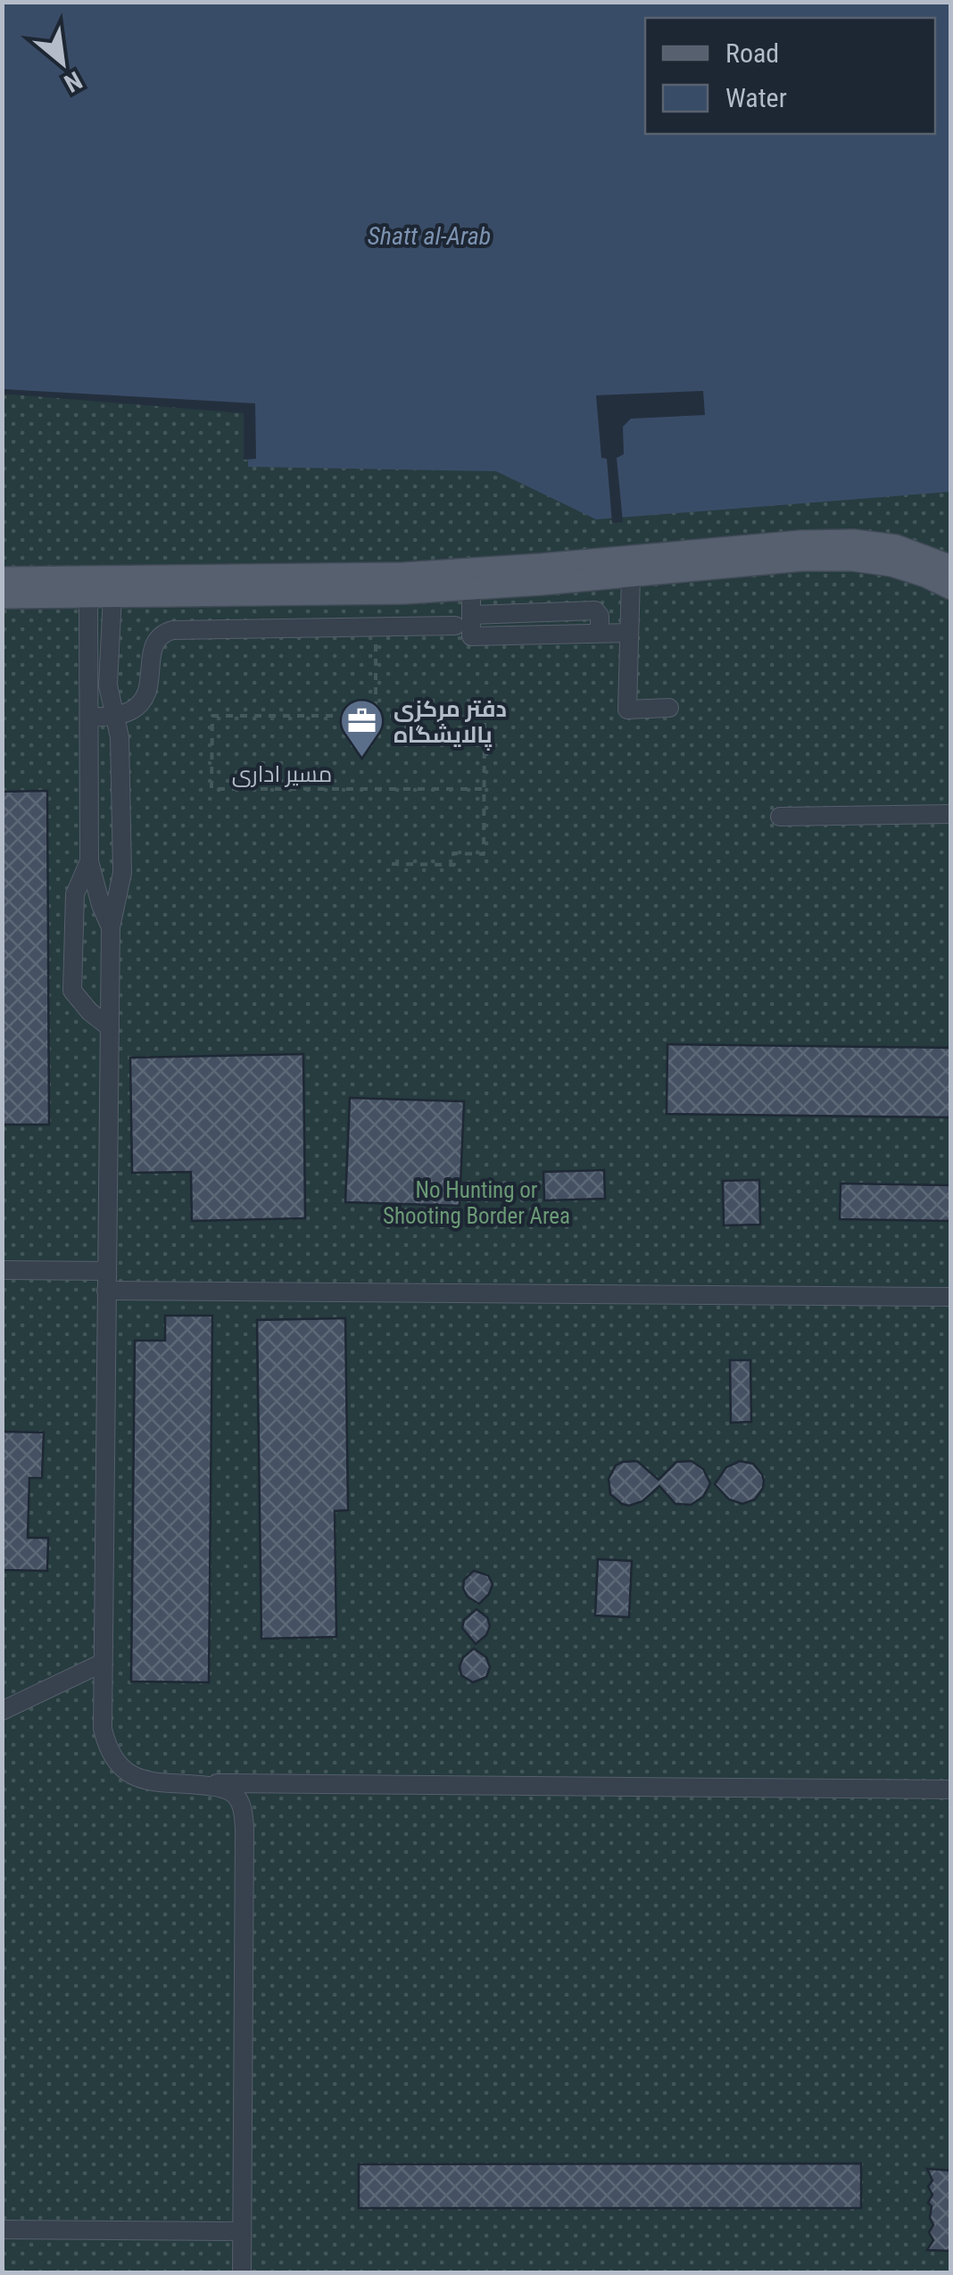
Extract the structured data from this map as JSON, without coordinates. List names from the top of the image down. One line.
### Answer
{"streets":{"path":["مسیر اداری"]},"water":["Shatt al-Arab"],"parks":["No Hunting or Shooting Border Area"],"places":{"office":["دفتر مرکزی پالایشگاه"]},"legend":["Road","Water"],"north":"bottom right"}
